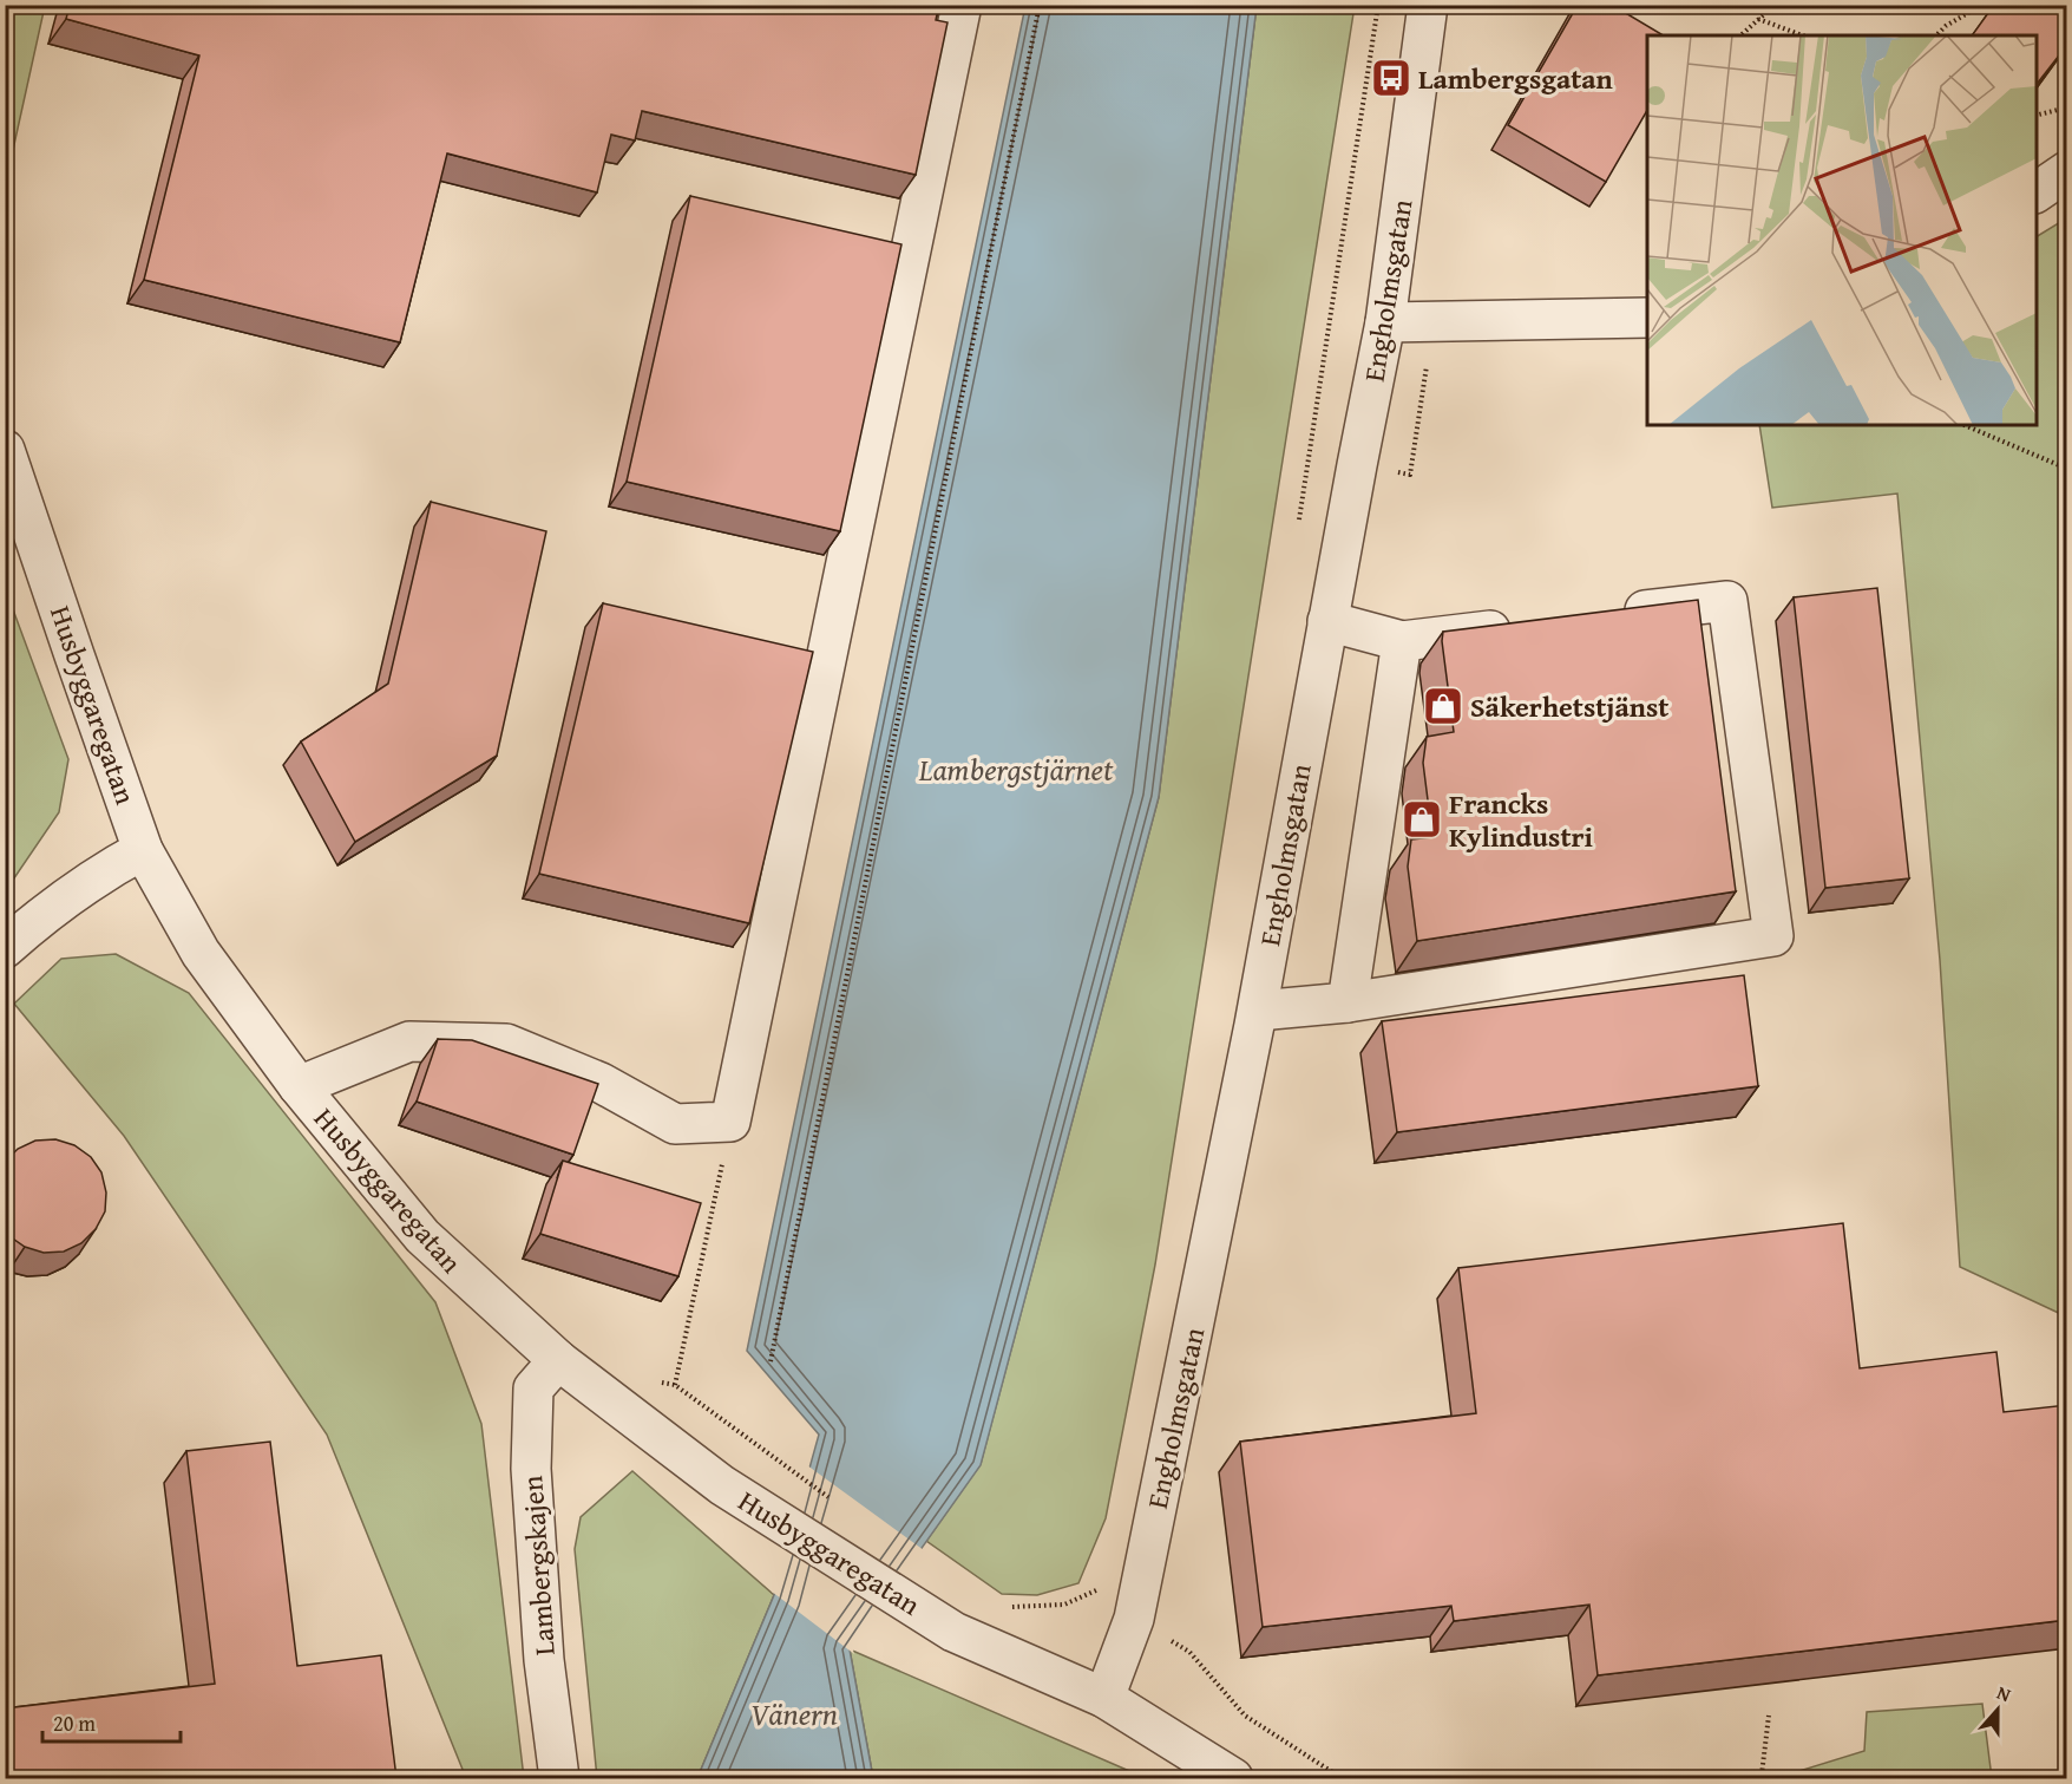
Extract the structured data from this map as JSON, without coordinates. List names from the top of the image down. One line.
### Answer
{"streets":{"street":["Engholmsgatan","Husbyggaregatan","Lambergskajen"]},"crossings":[["Engholmsgatan","Husbyggaregatan"],["Husbyggaregatan","Lambergskajen"]],"water":["Lambergstjärnet","Vänern"],"places":{"bus stop":["Lambergsgatan"],"shop":["Säkerhetstjänst","Francks Kylindustri"]},"scale_bar":"20 m","north":"top"}
